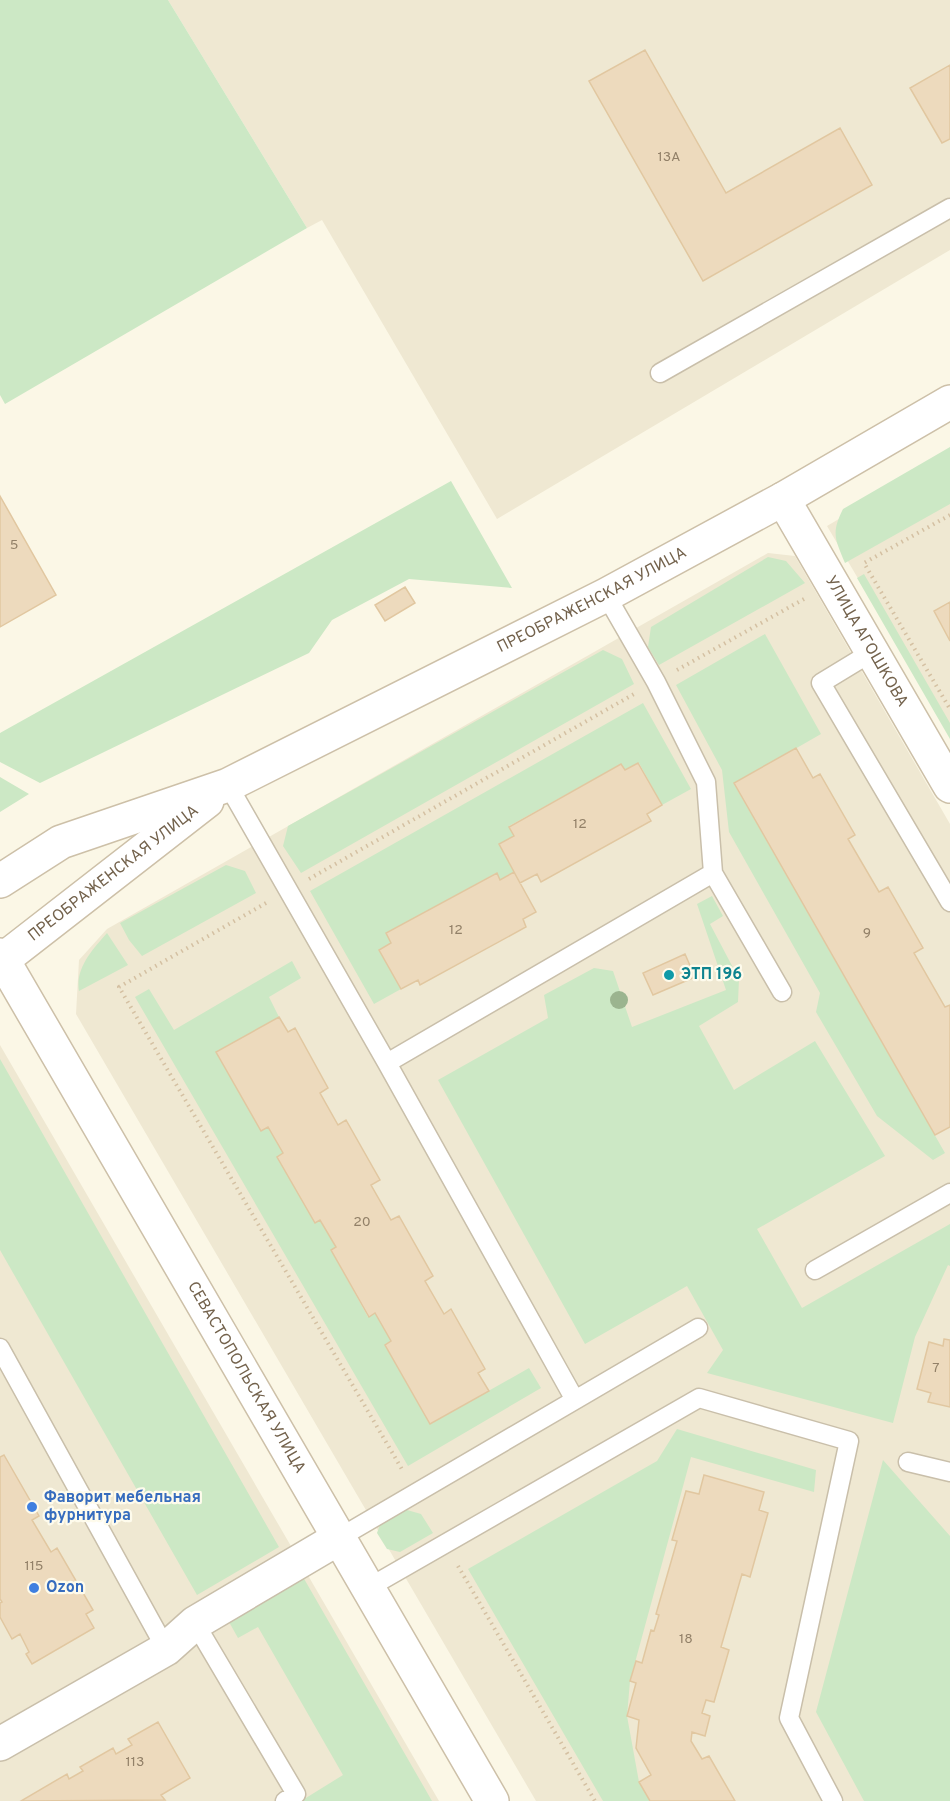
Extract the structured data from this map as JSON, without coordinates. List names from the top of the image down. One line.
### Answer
{"streets":{"main road":["ПРЕОБРАЖЕНСКАЯ УЛИЦА","УЛИЦА АГОШКОВА","СЕВАСТОПОЛЬСКАЯ УЛИЦА"]},"crossings":[["ПРЕОБРАЖЕНСКАЯ УЛИЦА","УЛИЦА АГОШКОВА"],["ПРЕОБРАЖЕНСКАЯ УЛИЦА","СЕВАСТОПОЛЬСКАЯ УЛИЦА"]],"places":["ЭТП 196","Фаворит мебельная фурнитура","Ozon"],"house_numbers":["13A","5","12","12","9","20","7","115","18","113"]}
